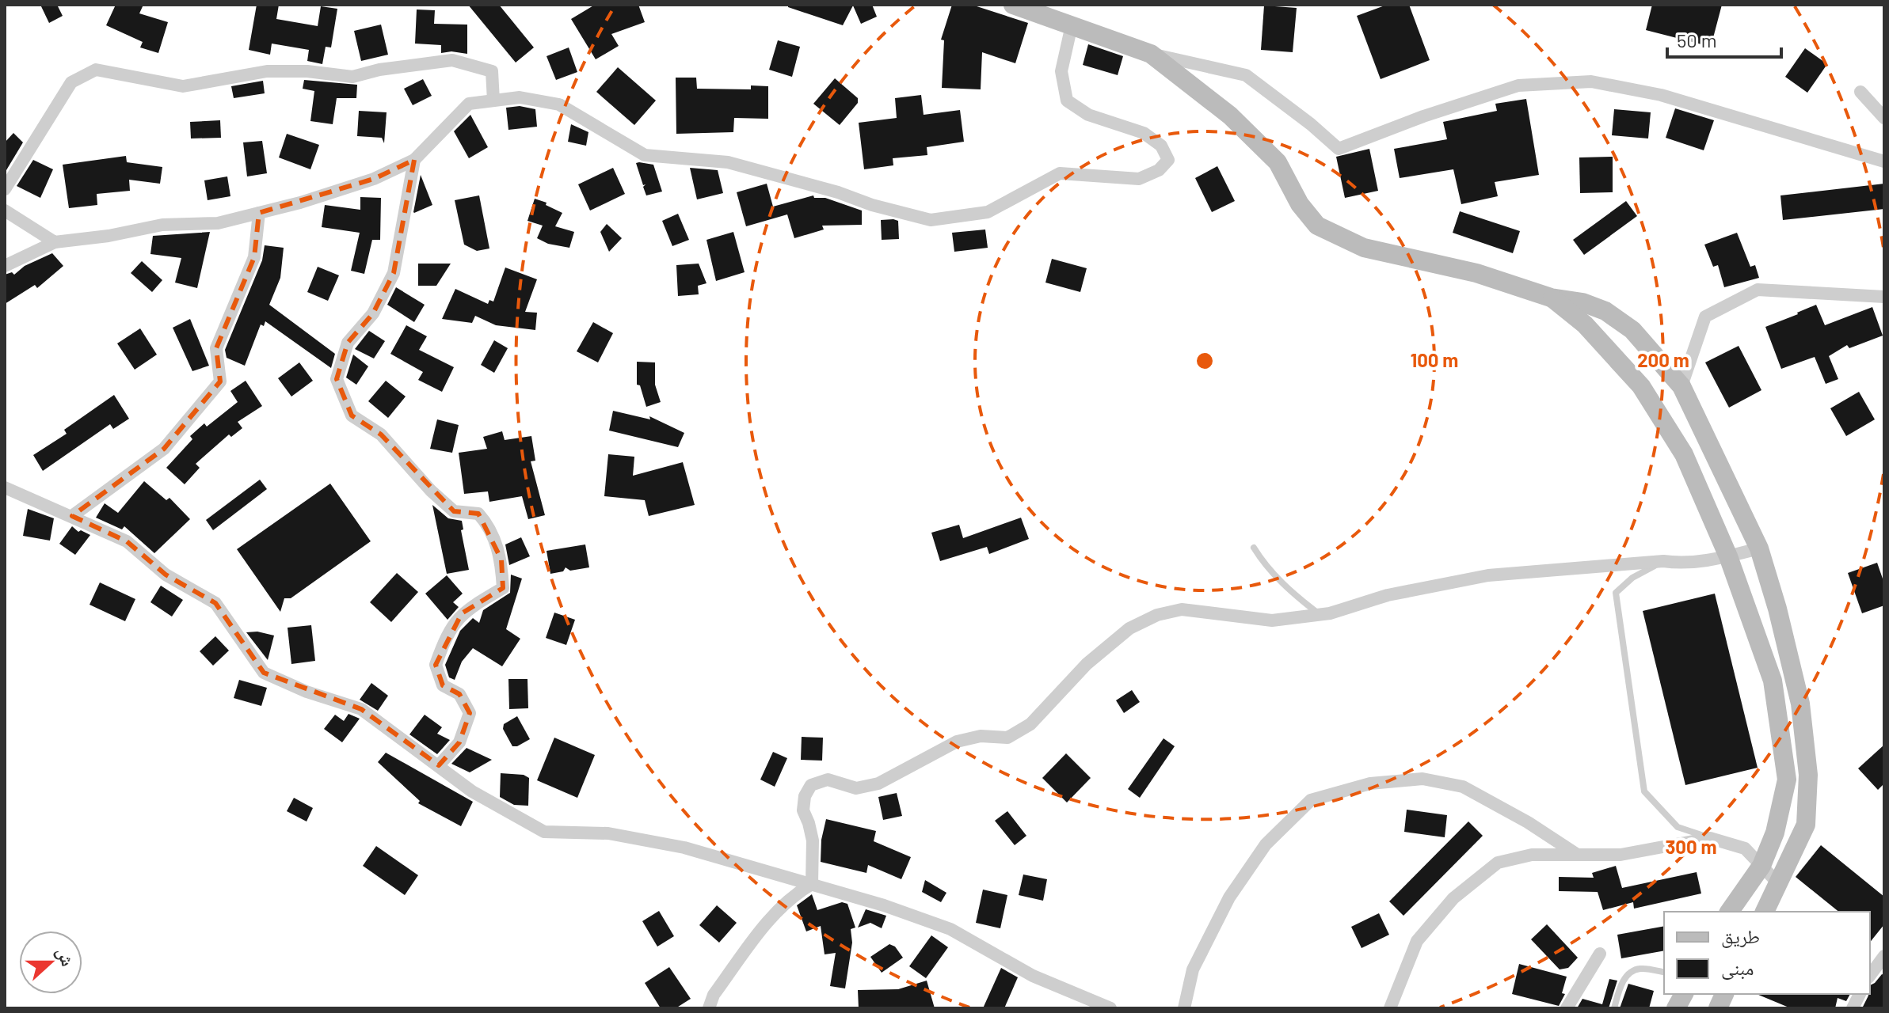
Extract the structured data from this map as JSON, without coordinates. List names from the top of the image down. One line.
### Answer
{"legend":["طريق","مبنى"],"scale_bar":"50 m","north":"right","rings":["100 m","200 m","300 m"]}
